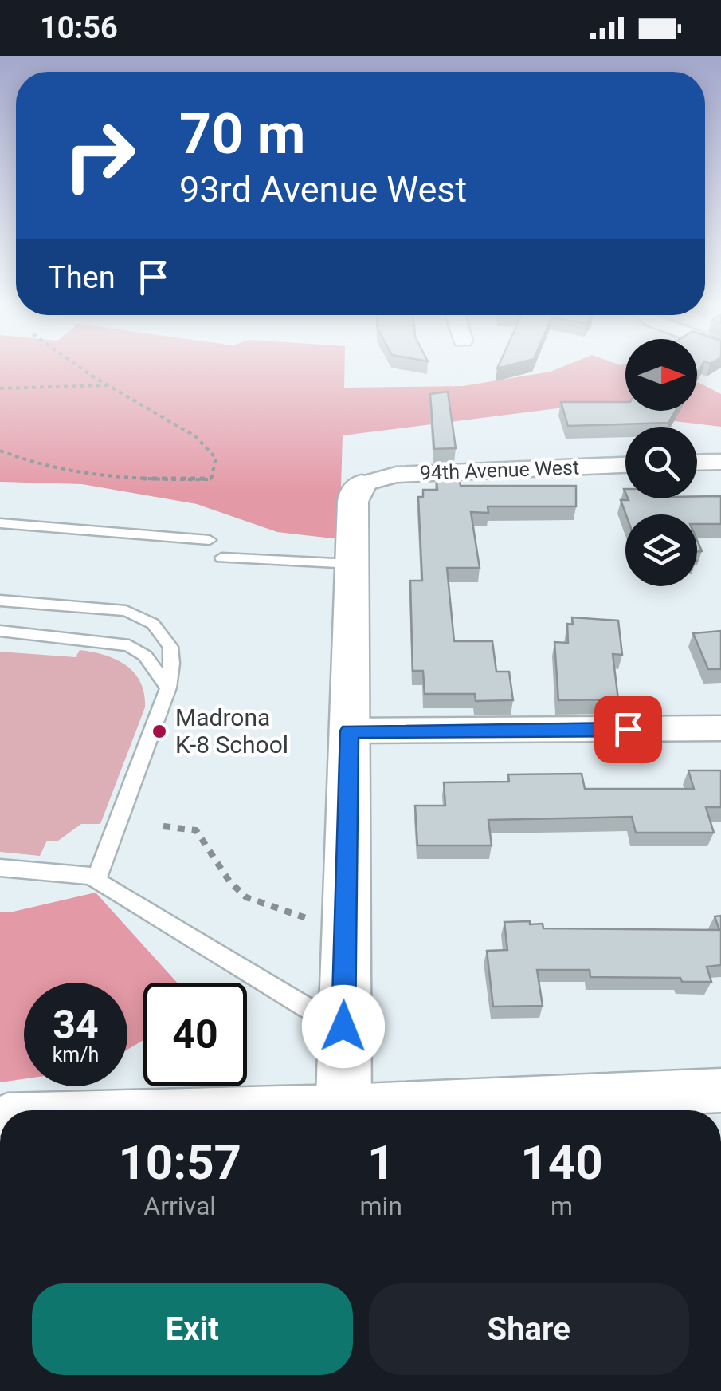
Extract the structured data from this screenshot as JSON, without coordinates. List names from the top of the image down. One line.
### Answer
{"streets":{"street":["94th Avenue West"]},"places":["Madrona K-8 School"],"north":"right","page":{"status":"10:56","turn":["70 m","93rd Avenue West"],"then":"Then","speed":"34 km/h","limit":"40","eta":["10:57","Arrival","1","min","140","m"],"buttons":["Exit","Share"]}}
